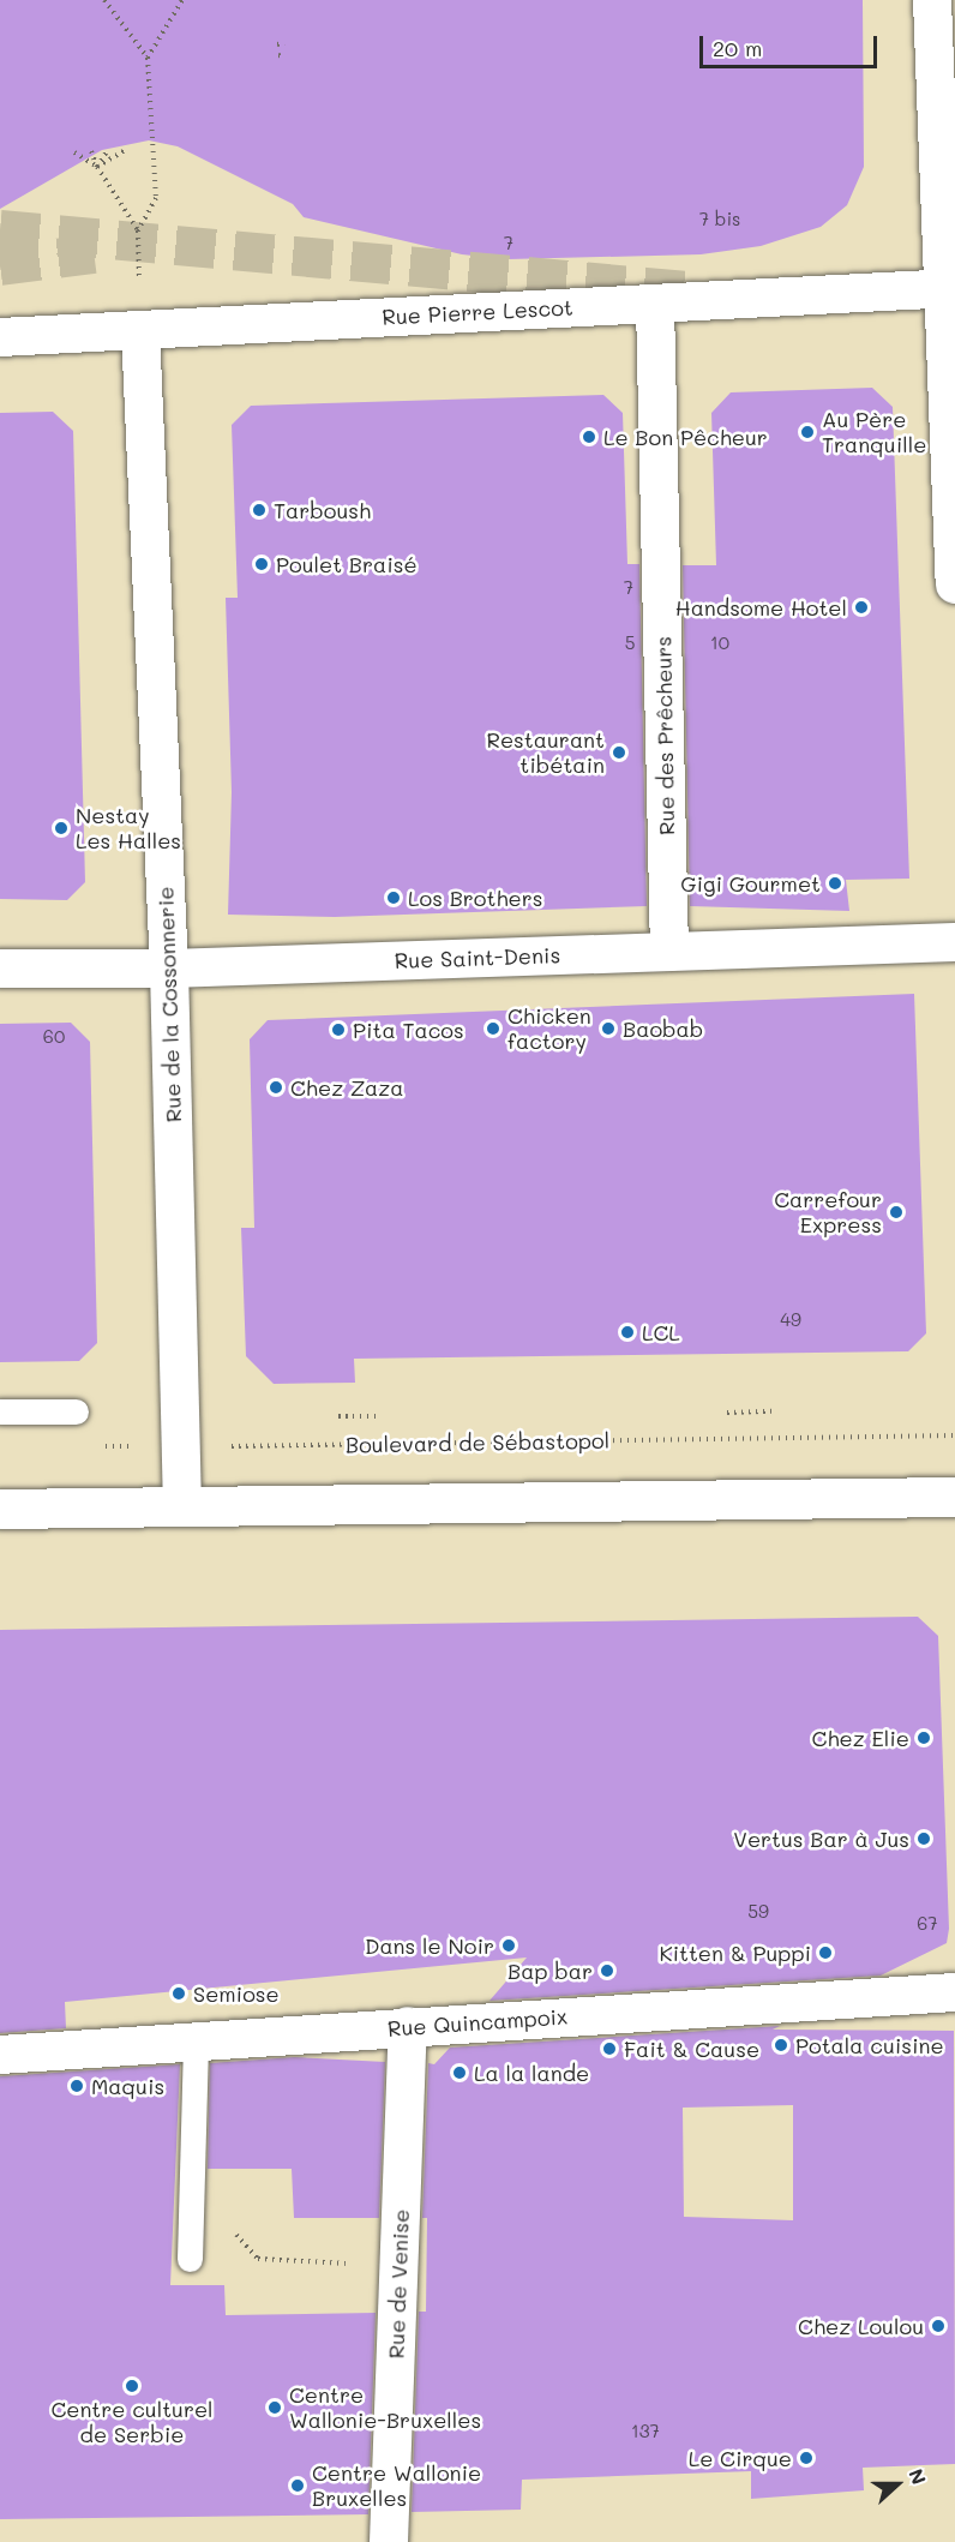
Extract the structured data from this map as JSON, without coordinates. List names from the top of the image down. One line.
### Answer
{"streets":{"street":["Rue Pierre Lescot","Rue des Prêcheurs","Rue Saint-Denis","Rue de la Cossonnerie","Rue Quincampoix","Rue de Venise"],"path":["Boulevard de Sébastopol"]},"crossings":[["Rue Pierre Lescot","Rue des Prêcheurs"],["Rue Pierre Lescot","Rue de la Cossonnerie"],["Rue des Prêcheurs","Rue Saint-Denis"],["Rue Saint-Denis","Rue de la Cossonnerie"],["Rue de la Cossonnerie","Boulevard de Sébastopol"],["Rue Quincampoix","Rue de Venise"]],"places":["Au Père Tranquille","Le Bon Pêcheur","Tarboush","Poulet Braisé","Handsome Hotel","Restaurant tibétain","Nestay Les Halles","Gigi Gourmet","Los Brothers","Chicken factory","Baobab","Pita Tacos","Chez Zaza","Carrefour Express","LCL","Chez Elie","Vertus Bar à Jus","Dans le Noir","Kitten & Puppi","Bap bar","Semiose","Potala cuisine","Fait & Cause","La la lande","Maquis","Chez Loulou","Centre culturel de Serbie","Centre Wallonie-Bruxelles","Le Cirque","Centre Wallonie Bruxelles"],"house_numbers":["7 bis","7","7","5","10","60","49","59","67","137"],"scale_bar":"20 m","north":"right"}
